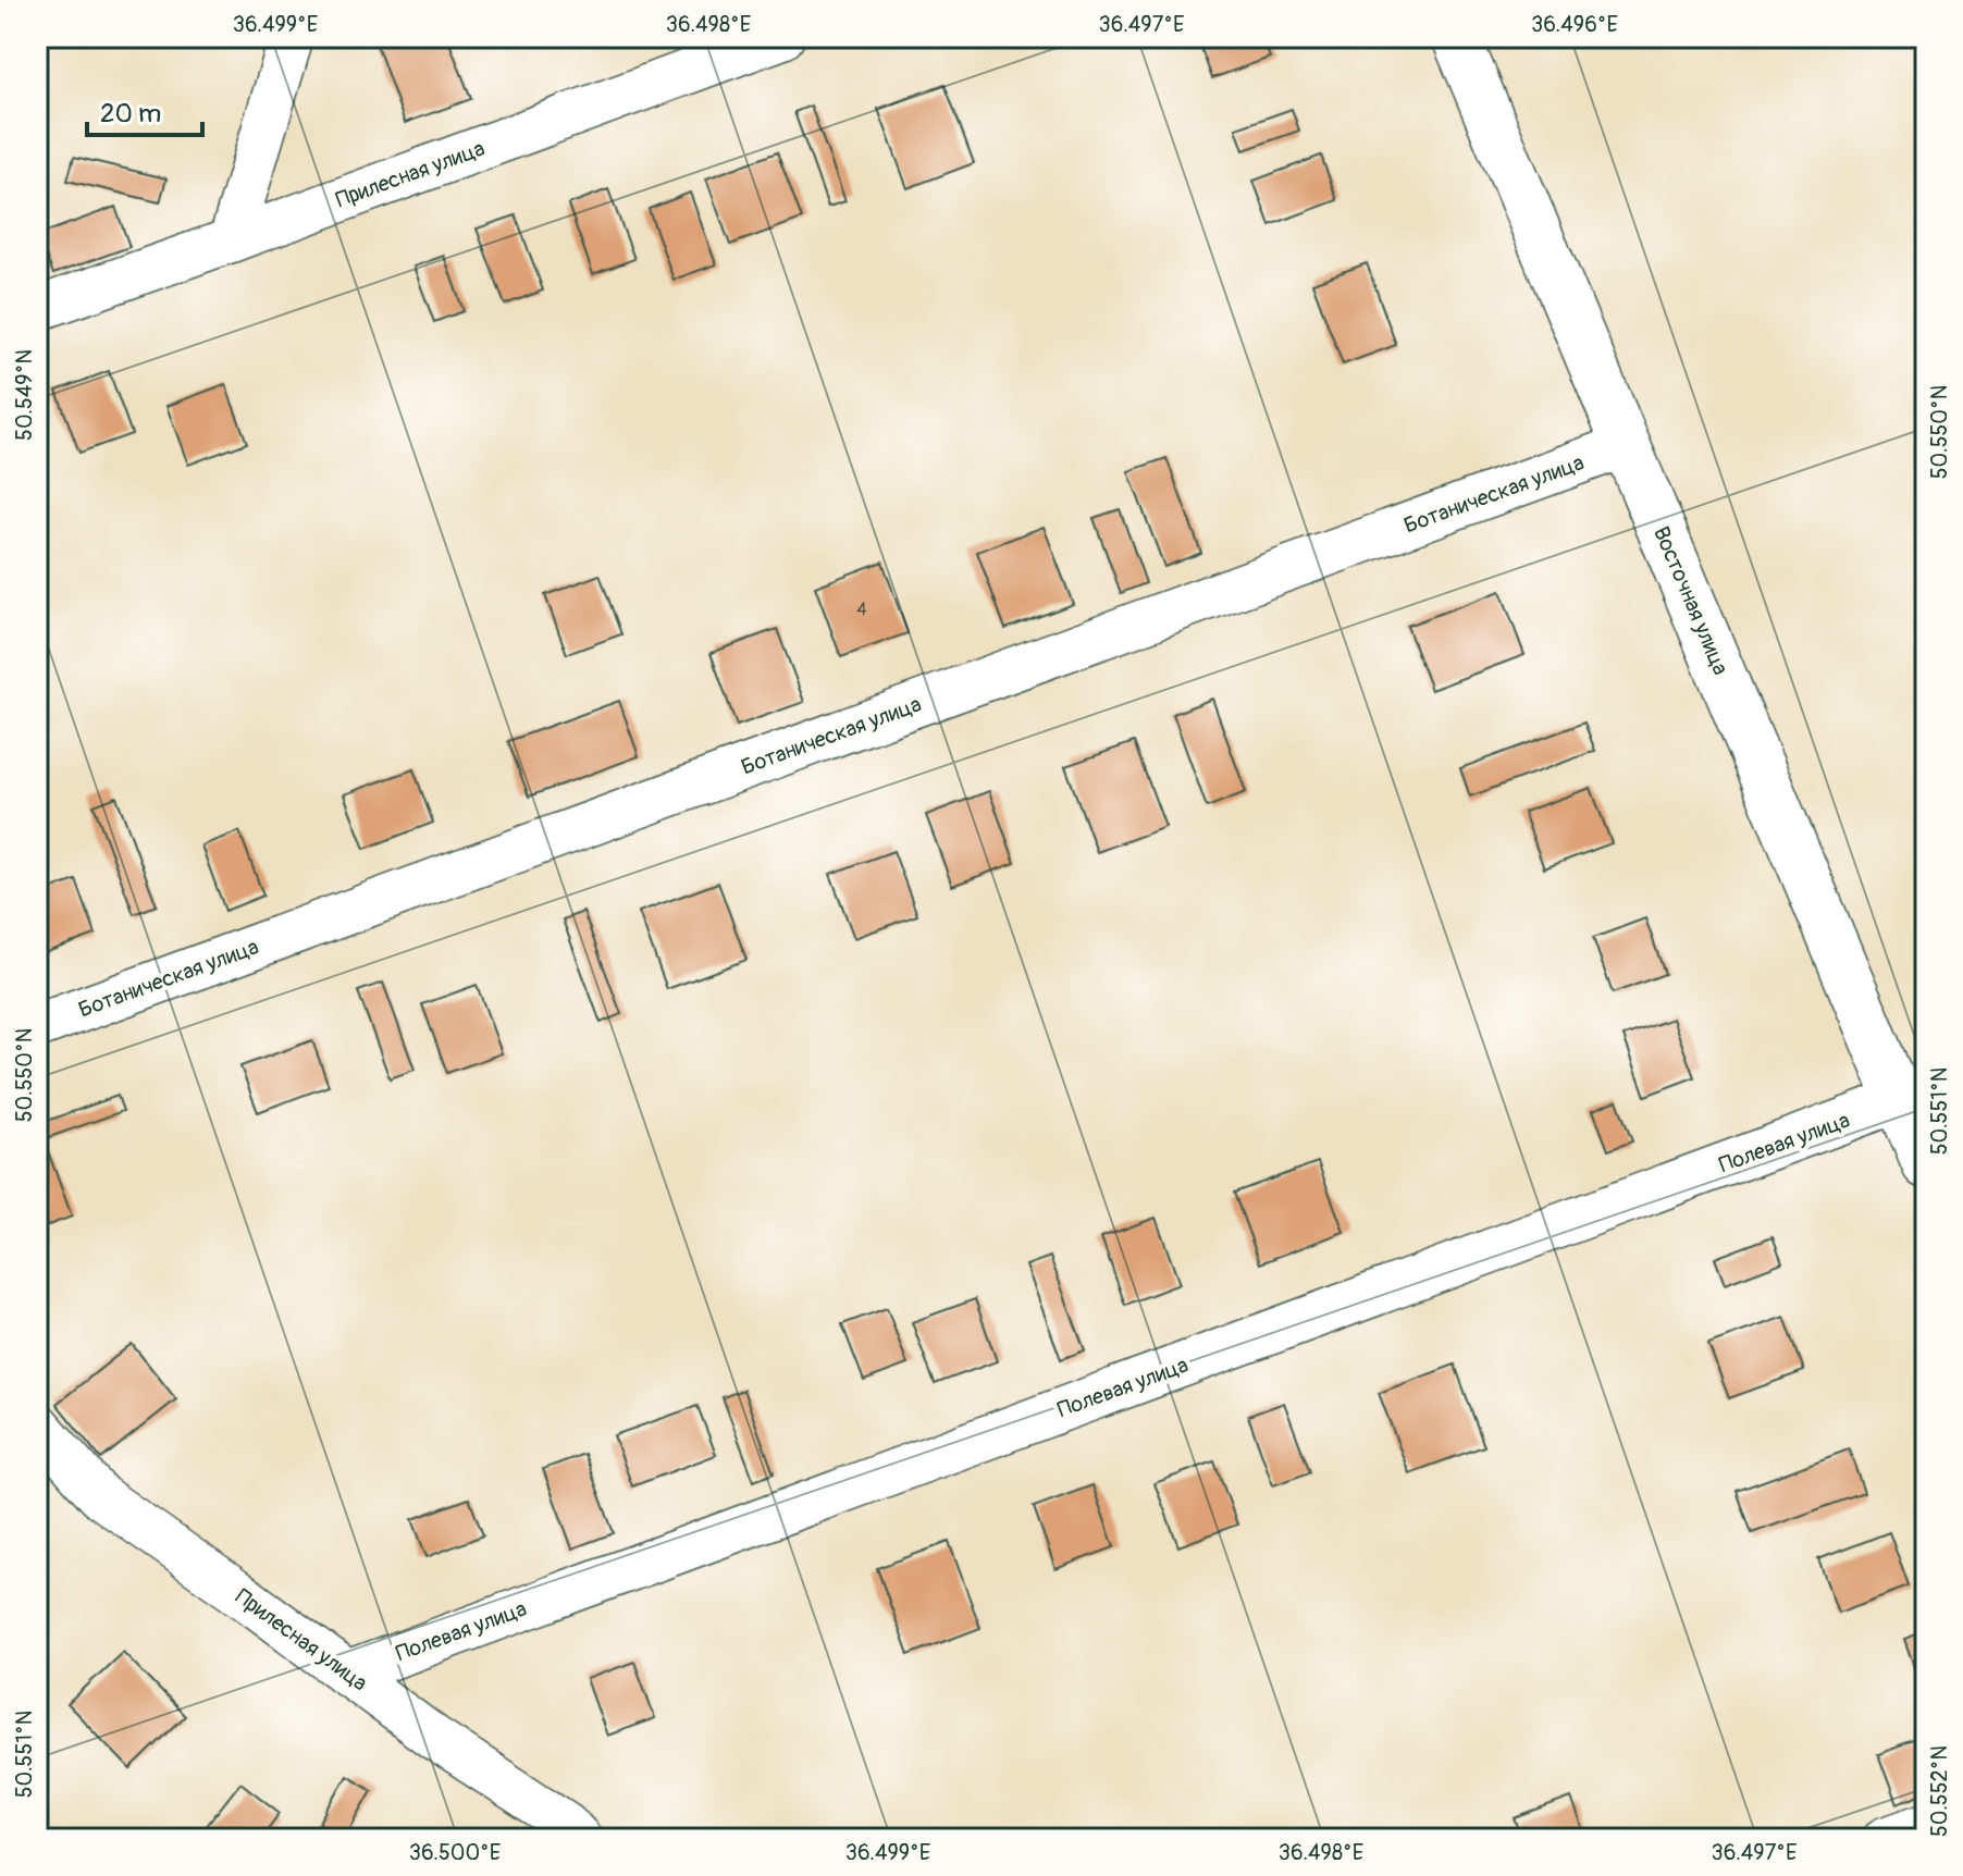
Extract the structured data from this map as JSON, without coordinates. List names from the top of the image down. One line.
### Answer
{"streets":{"street":["Прилесная улица","Ботаническая улица","Восточная улица","Полевая улица"]},"crossings":[["Прилесная улица","Полевая улица"],["Ботаническая улица","Восточная улица"],["Восточная улица","Полевая улица"]],"house_numbers":["4"],"scale_bar":"20 m","coordinates":["36.499°E","36.498°E","36.497°E","36.496°E","50.549°N","50.550°N","50.551°N","50.552°N","36.500°E"]}
